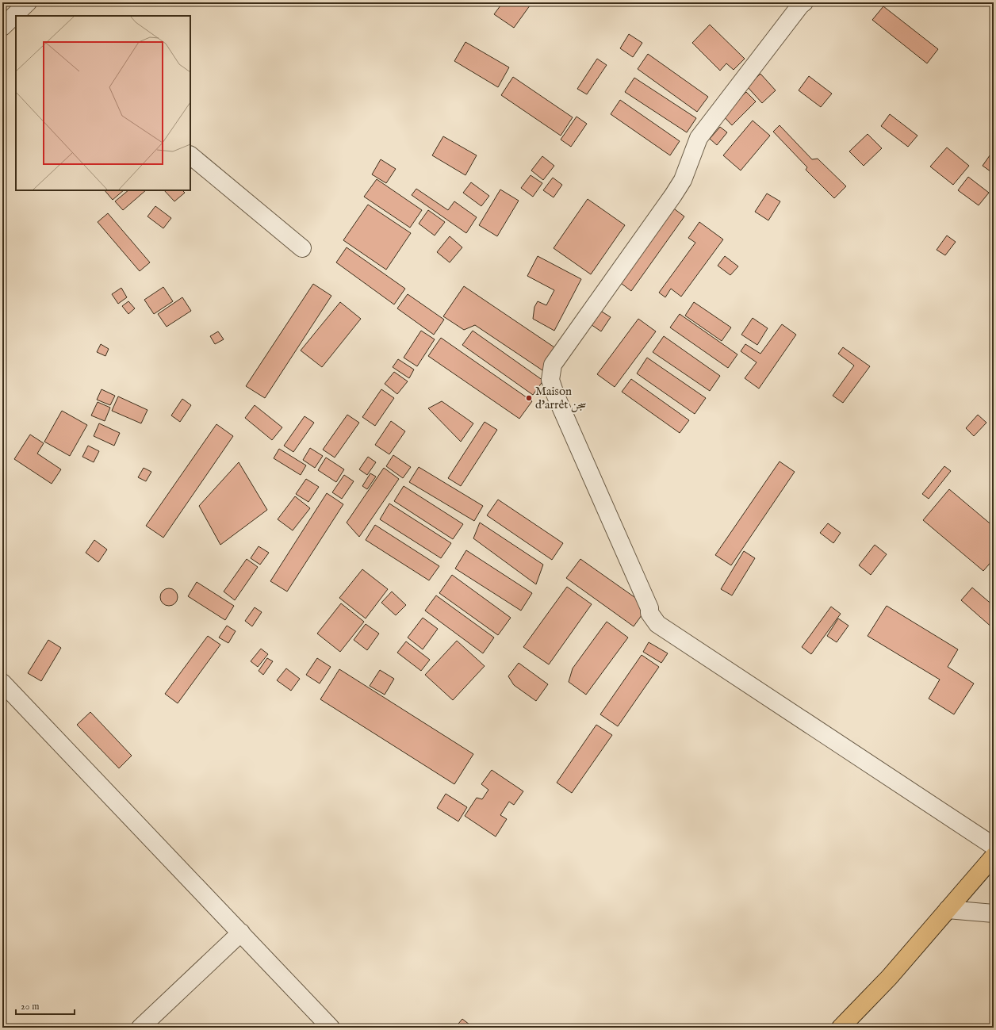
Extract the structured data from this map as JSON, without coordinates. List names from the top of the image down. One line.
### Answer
{"places":["Maison d'arrêt سجن"],"scale_bar":"20 m"}
